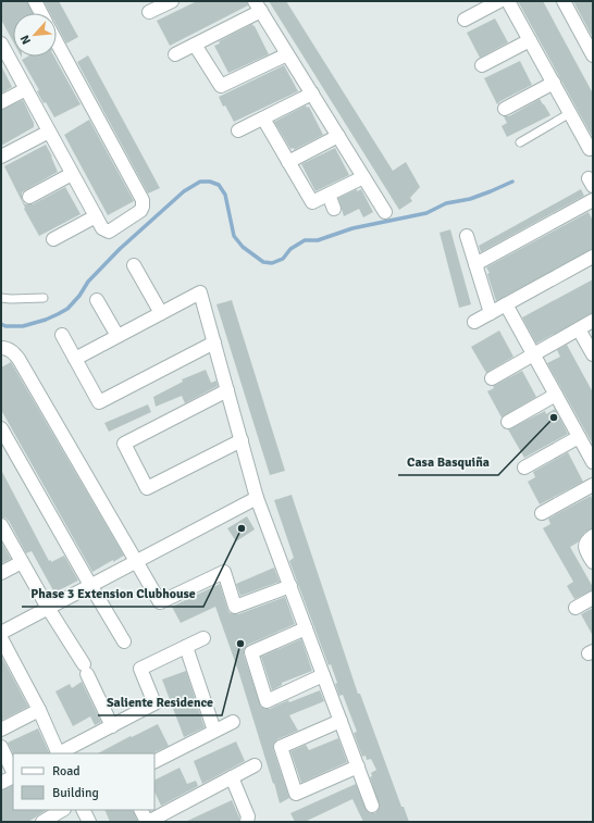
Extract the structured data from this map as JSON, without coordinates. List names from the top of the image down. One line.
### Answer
{"places":["Casa Basquiña","Phase 3 Extension Clubhouse","Saliente Residence"],"legend":["Road","Building"],"north":"bottom left"}
